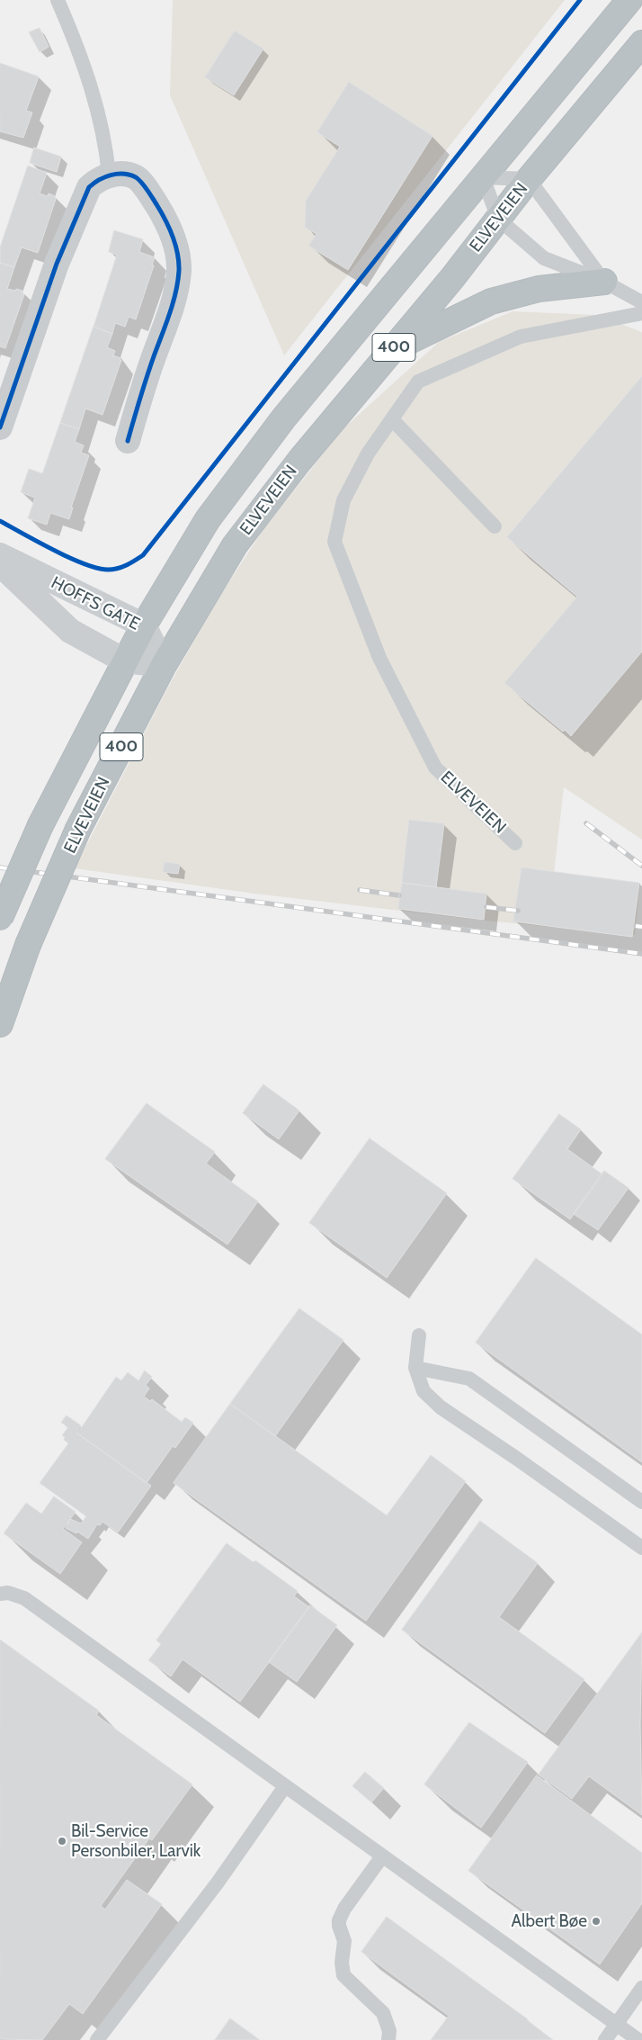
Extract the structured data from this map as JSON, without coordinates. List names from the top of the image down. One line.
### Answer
{"streets":{"highway":["ELVEVEIEN","400"],"main road":["HOFFS GATE"]},"crossings":[["ELVEVEIEN","400"],["ELVEVEIEN","HOFFS GATE"],["400","HOFFS GATE"]],"places":["Bil-Service Personbiler, Larvik","Albert Bøe"]}
